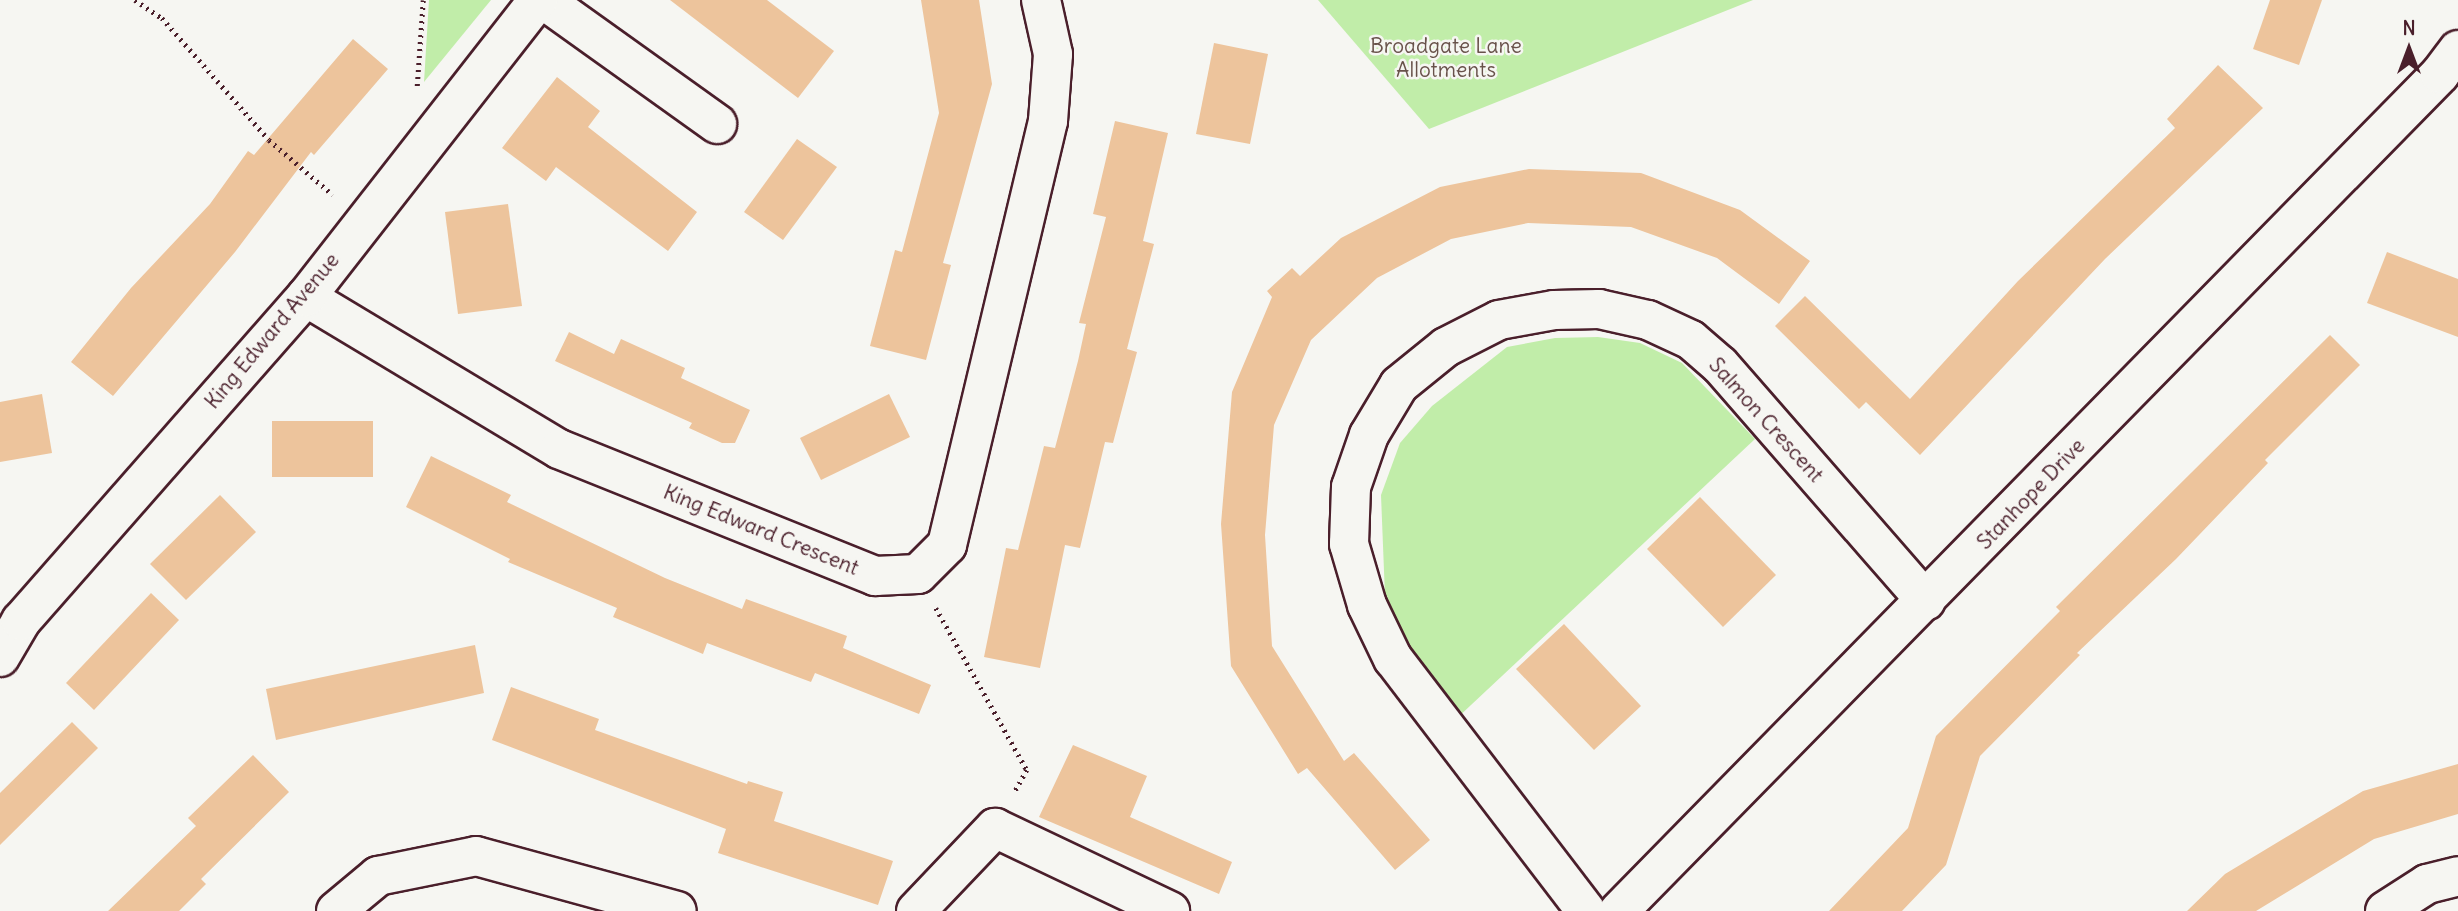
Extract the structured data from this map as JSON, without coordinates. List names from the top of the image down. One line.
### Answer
{"streets":{"street":["King Edward Avenue","Salmon Crescent","Stanhope Drive","King Edward Crescent"]},"crossings":[["King Edward Avenue","King Edward Crescent"],["Salmon Crescent","Stanhope Drive"]],"parks":["Broadgate Lane Allotments"],"north":"top"}
